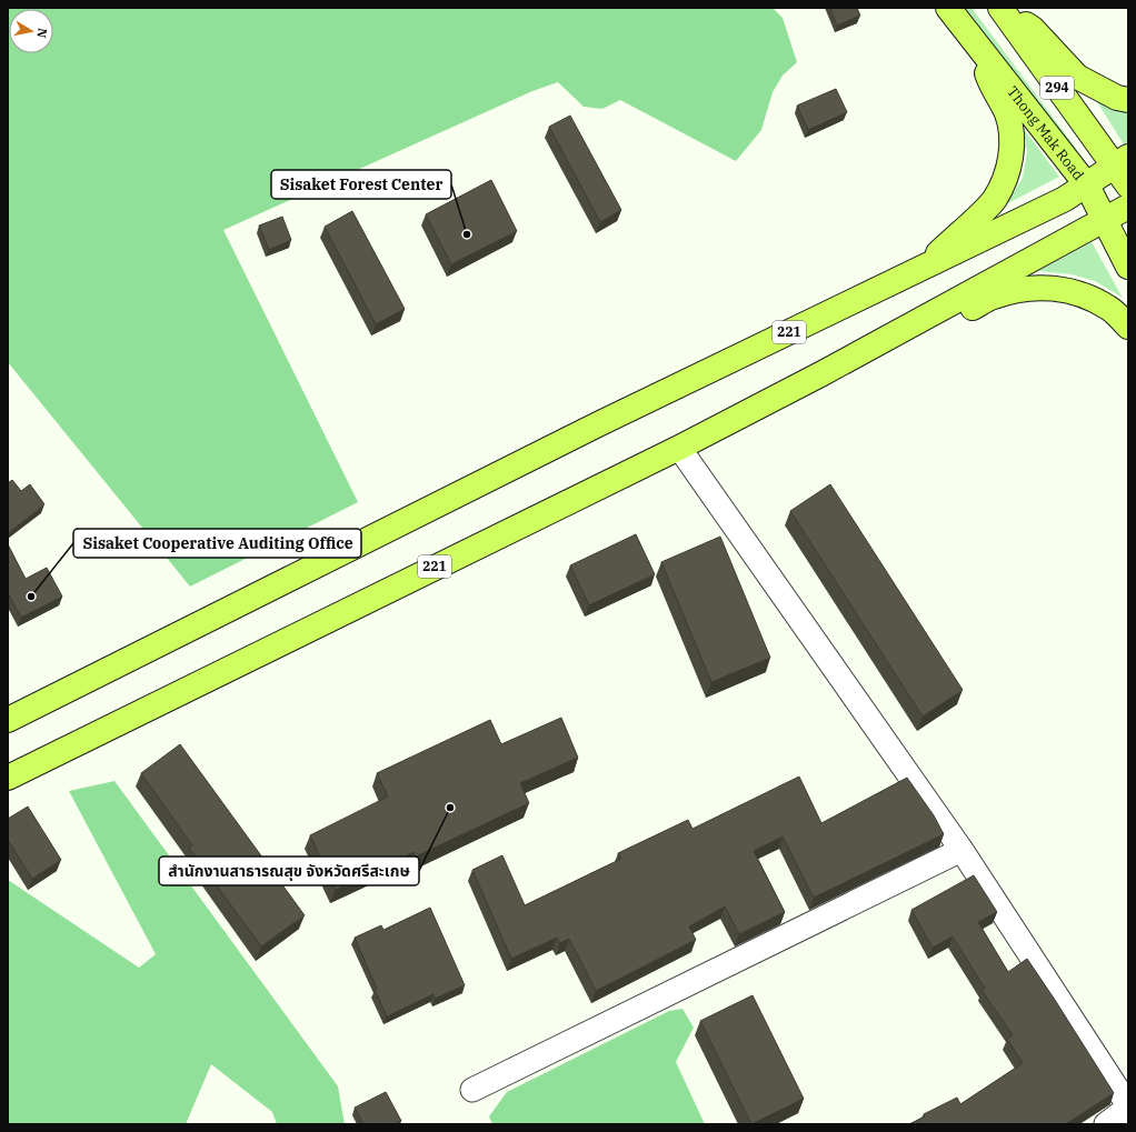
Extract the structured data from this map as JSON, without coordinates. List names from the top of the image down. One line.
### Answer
{"streets":{"main road":["294","Thong Mak Road","221"]},"crossings":[["294","221"],["Thong Mak Road","221"]],"places":["Sisaket Forest Center","Sisaket Cooperative Auditing Office","สำนักงานสาธารณสุข จังหวัดศรีสะเกษ"],"north":"right"}
